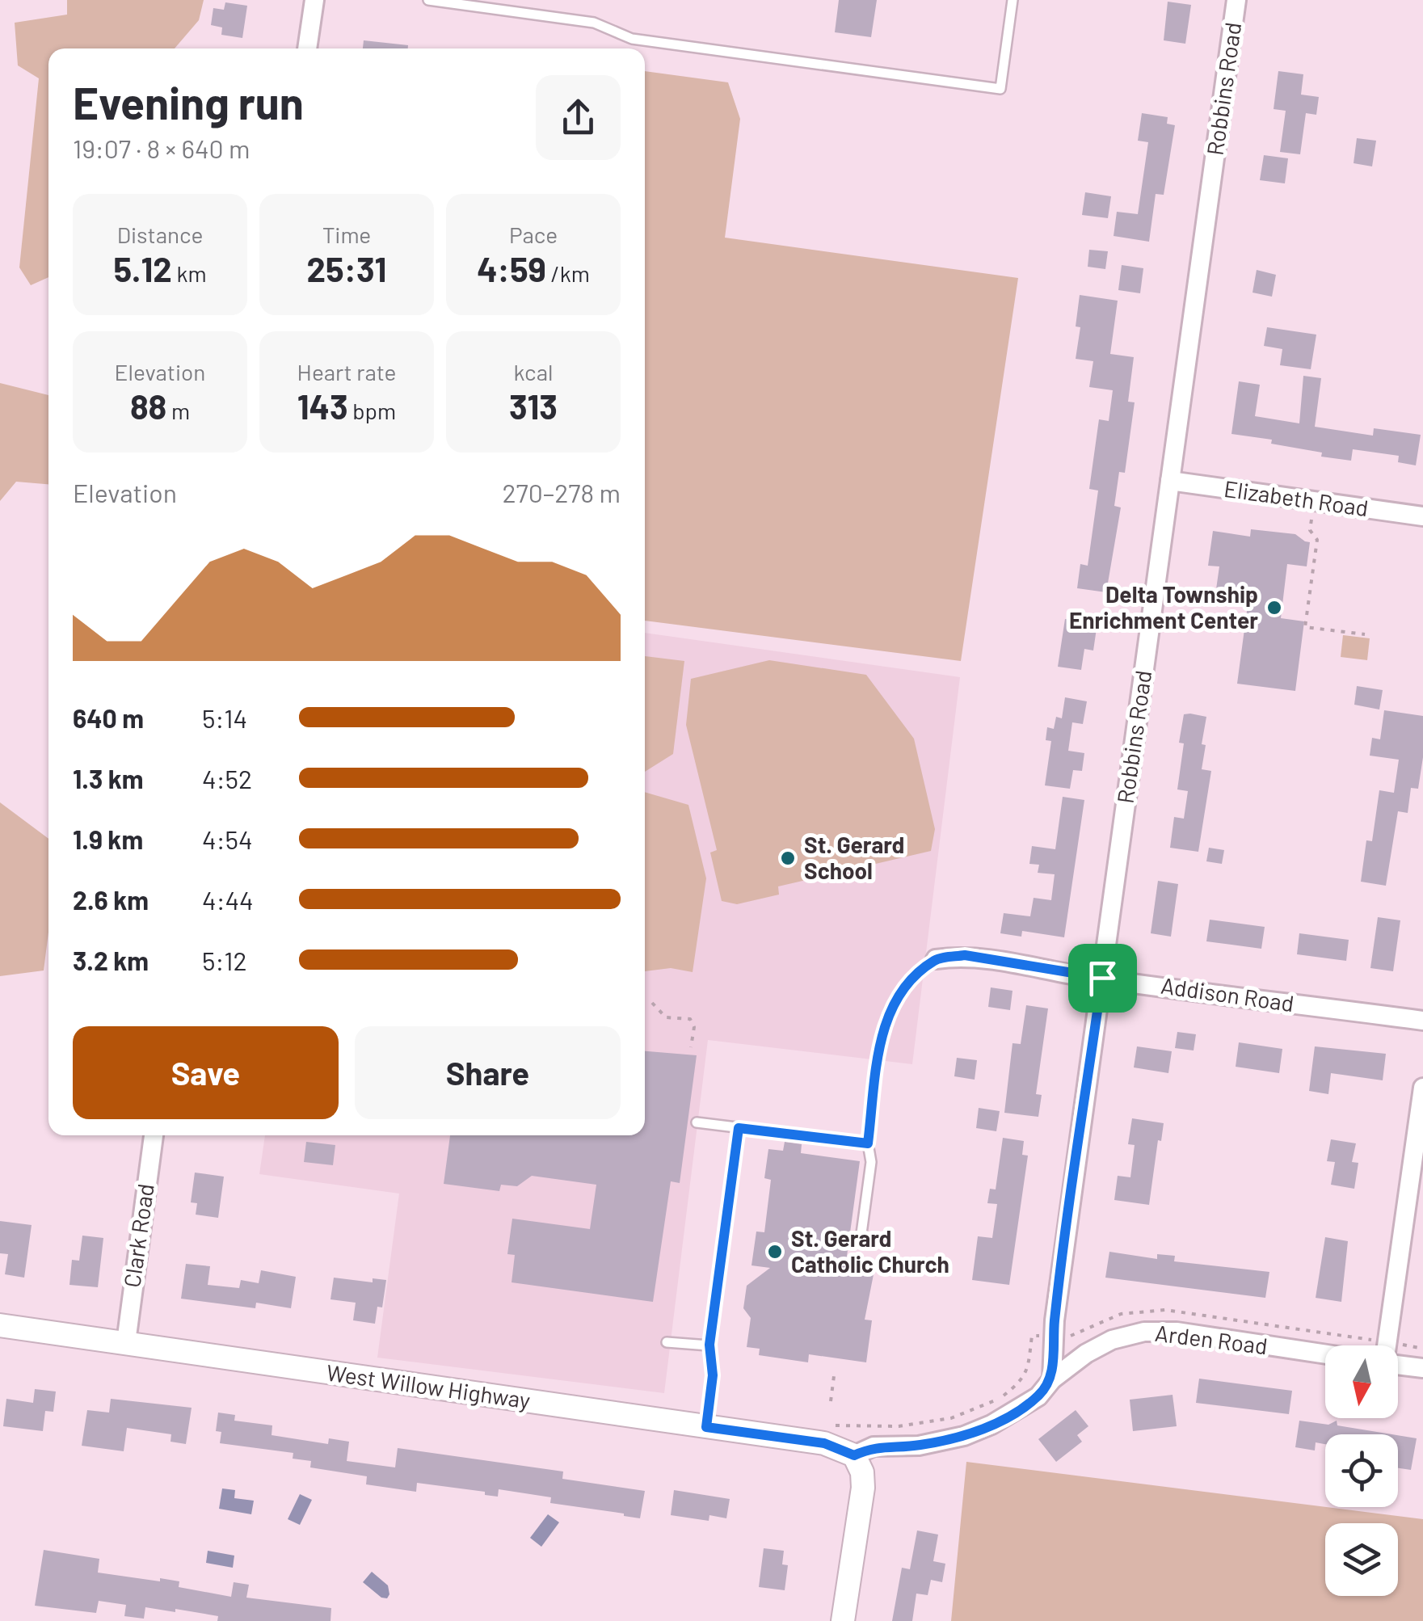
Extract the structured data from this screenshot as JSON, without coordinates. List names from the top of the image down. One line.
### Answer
{"streets":{"street":["Robbins Road","Elizabeth Road","Addison Road","Clark Road","Arden Road","West Willow Highway"]},"crossings":[["Robbins Road","Elizabeth Road"],["Robbins Road","Addison Road"],["Robbins Road","Arden Road"],["Clark Road","West Willow Highway"],["Arden Road","West Willow Highway"]],"places":["Delta Township Enrichment Center","St. Gerard School","St. Gerard Catholic Church"],"north":"bottom","page":{"heading":["Evening run","19:07 · 8 × 640 m"],"stats":[["Distance","5.12 km"],["Time","25:31"],["Pace","4:59 /km"],["Elevation","88 m"],["Heart rate","143 bpm"],["kcal","313"]],"chart":["Elevation","270–278 m"],"list":[{"name":"640 m","note":"5:14"},{"name":"1.3 km","note":"4:52"},{"name":"1.9 km","note":"4:54"},{"name":"2.6 km","note":"4:44"},{"name":"3.2 km","note":"5:12"}],"buttons":["Save","Share"]}}
